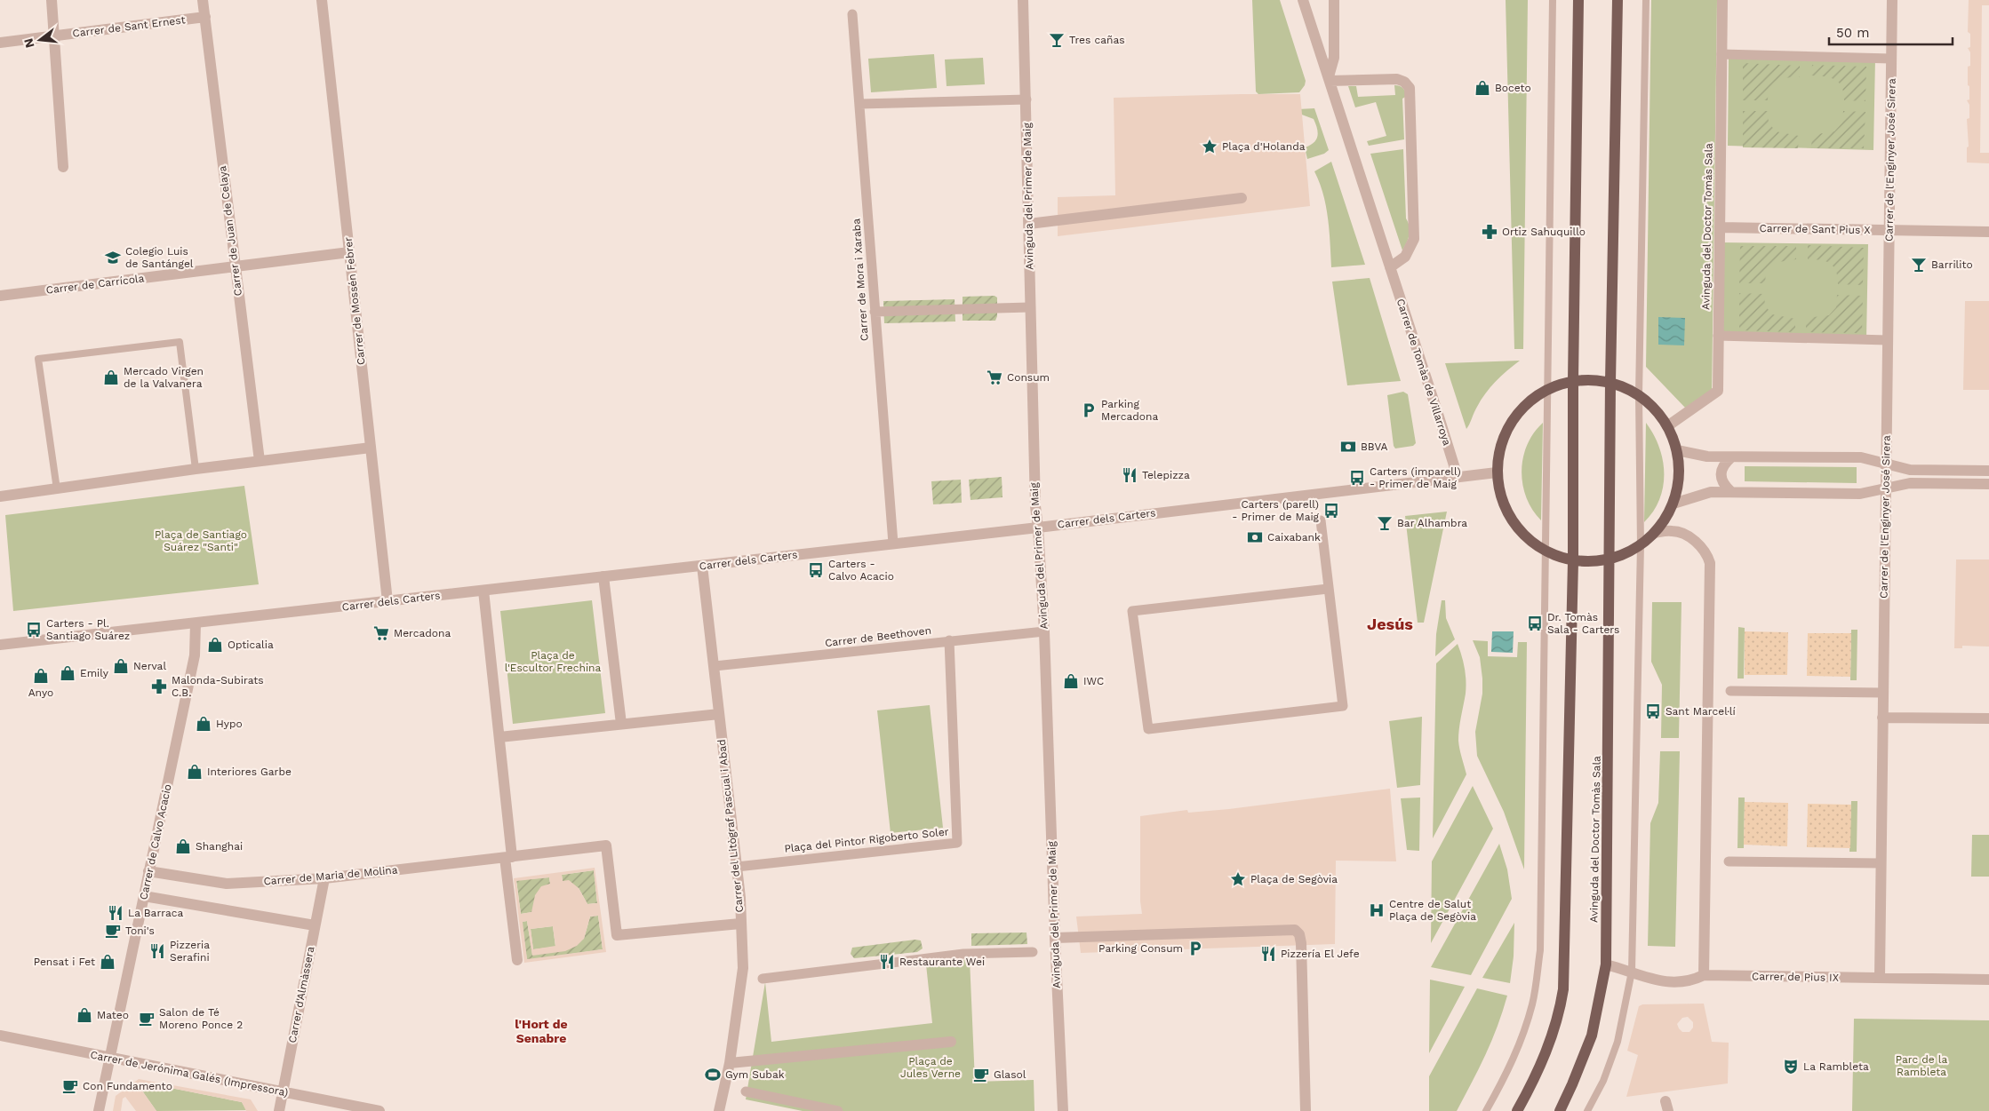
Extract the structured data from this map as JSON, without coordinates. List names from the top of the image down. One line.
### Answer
{"streets":{"main road":["Avinguda del Doctor Tomàs Sala"],"street":["Carrer de Sant Ernest","Carrer de l'Enginyer José Sirera","Avinguda del Primer de Maig","Carrer de Sant Pius X","Carrer de Juan de Celaya","Carrer de Mora i Xaraba","Carrer de Carrícola","Carrer de Mossén Febrer","Carrer de Tomàs de Villarroya","Carrer dels Carters","Carrer de Beethoven","Carrer del Litògraf Pascual i Abad","Plaça del Pintor Rigoberto Soler","Carrer de Calvo Acacio","Carrer de Maria de Molina","Carrer de Pius IX","Carrer d'Almàssera","Carrer de Jerónima Galés (Impressora)"]},"crossings":[["Carrer de Sant Ernest","Carrer de Juan de Celaya"],["Carrer de l'Enginyer José Sirera","Carrer de Sant Pius X"],["Carrer de l'Enginyer José Sirera","Carrer de Pius IX"],["Avinguda del Primer de Maig","Carrer dels Carters"],["Avinguda del Primer de Maig","Carrer de Beethoven"],["Avinguda del Doctor Tomàs Sala","Carrer de Sant Pius X"],["Avinguda del Doctor Tomàs Sala","Carrer de Pius IX"],["Carrer de Juan de Celaya","Carrer de Carrícola"],["Carrer de Mora i Xaraba","Carrer dels Carters"],["Carrer de Carrícola","Carrer de Mossén Febrer"],["Carrer de Mossén Febrer","Carrer dels Carters"],["Carrer de Tomàs de Villarroya","Carrer dels Carters"],["Carrer dels Carters","Carrer del Litògraf Pascual i Abad"],["Carrer dels Carters","Carrer de Calvo Acacio"],["Carrer de Beethoven","Carrer del Litògraf Pascual i Abad"],["Carrer de Beethoven","Plaça del Pintor Rigoberto Soler"],["Carrer del Litògraf Pascual i Abad","Plaça del Pintor Rigoberto Soler"],["Carrer de Calvo Acacio","Carrer de Maria de Molina"],["Carrer de Calvo Acacio","Carrer de Jerónima Galés (Impressora)"],["Carrer de Maria de Molina","Carrer d'Almàssera"],["Carrer d'Almàssera","Carrer de Jerónima Galés (Impressora)"]],"districts":["Jesús","l'Hort de Senabre"],"parks":["Plaça de Santiago Suárez \"Santi\"","Plaça de l'Escultor Frechina","Parc de la Rambleta","Plaça de Jules Verne"],"places":{"bar":["Tres cañas","Barrilito","Bar Alhambra"],"shop":["Boceto","Mercado Virgen de la Valvanera","Opticalia","Nerval","Emily","Anyo","IWC","Hypo","Interiores Garbe","Shanghai","Pensat i Fet","Mateo"],"place":["Plaça d'Holanda","Plaça de Segòvia"],"pharmacy":["Ortiz Sahuquillo","Malonda-Subirats C.B."],"school or university":["Colegio Luis de Santángel"],"supermarket":["Consum","Mercadona"],"parking":["Parking Mercadona","Parking Consum"],"bank":["BBVA","Caixabank"],"restaurant":["Telepizza","La Barraca","Pizzeria Serafini","Pizzería El Jefe","Restaurante Wei"],"bus stop":["Carters (imparell) - Primer de Maig","Carters (parell) - Primer de Maig","Carters - Calvo Acacio","Dr. Tomàs Sala - Carters","Carters - Pl. Santiago Suárez","Sant Marcel·lí"],"hospital":["Centre de Salut Plaça de Segòvia"],"cafe":["Toni's","Salon de Té Moreno Ponce 2","Glasol","Con Fundamento"],"theatre":["La Rambleta"],"sports":["Gym Subak"]},"scale_bar":"50 m","north":"left"}
